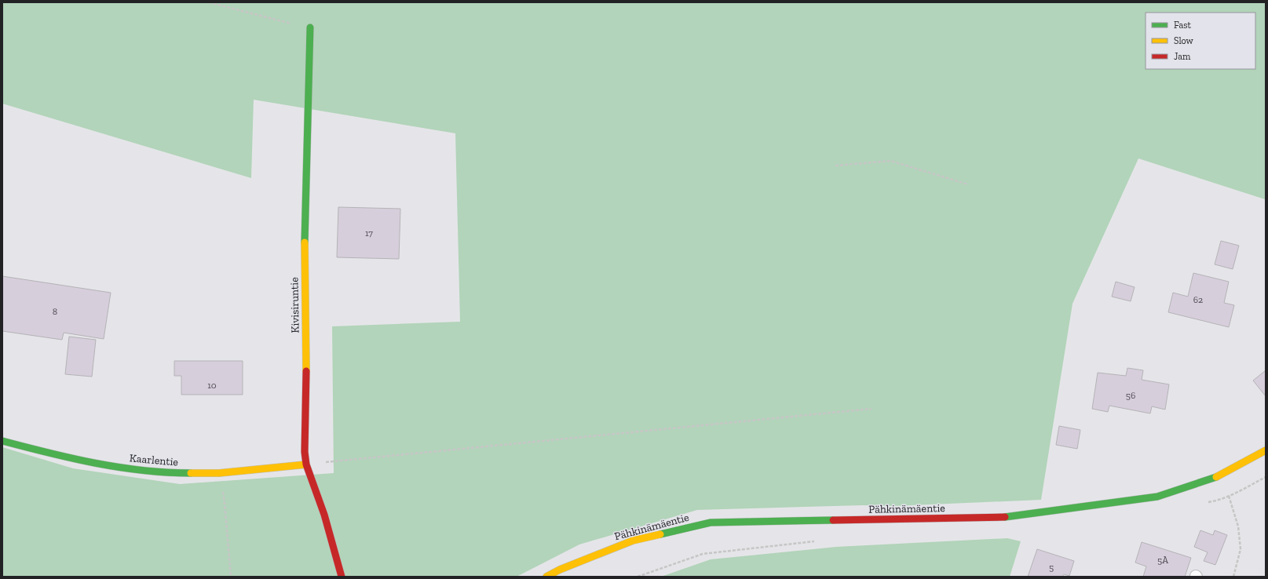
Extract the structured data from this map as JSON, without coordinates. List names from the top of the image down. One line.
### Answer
{"streets":{"street":["Kivisiruntie","Kaarlentie","Pähkinämäentie"]},"crossings":[["Kivisiruntie","Kaarlentie"]],"house_numbers":["17","62","8","10","56","5A","5"],"legend":["Fast","Slow","Jam"]}
